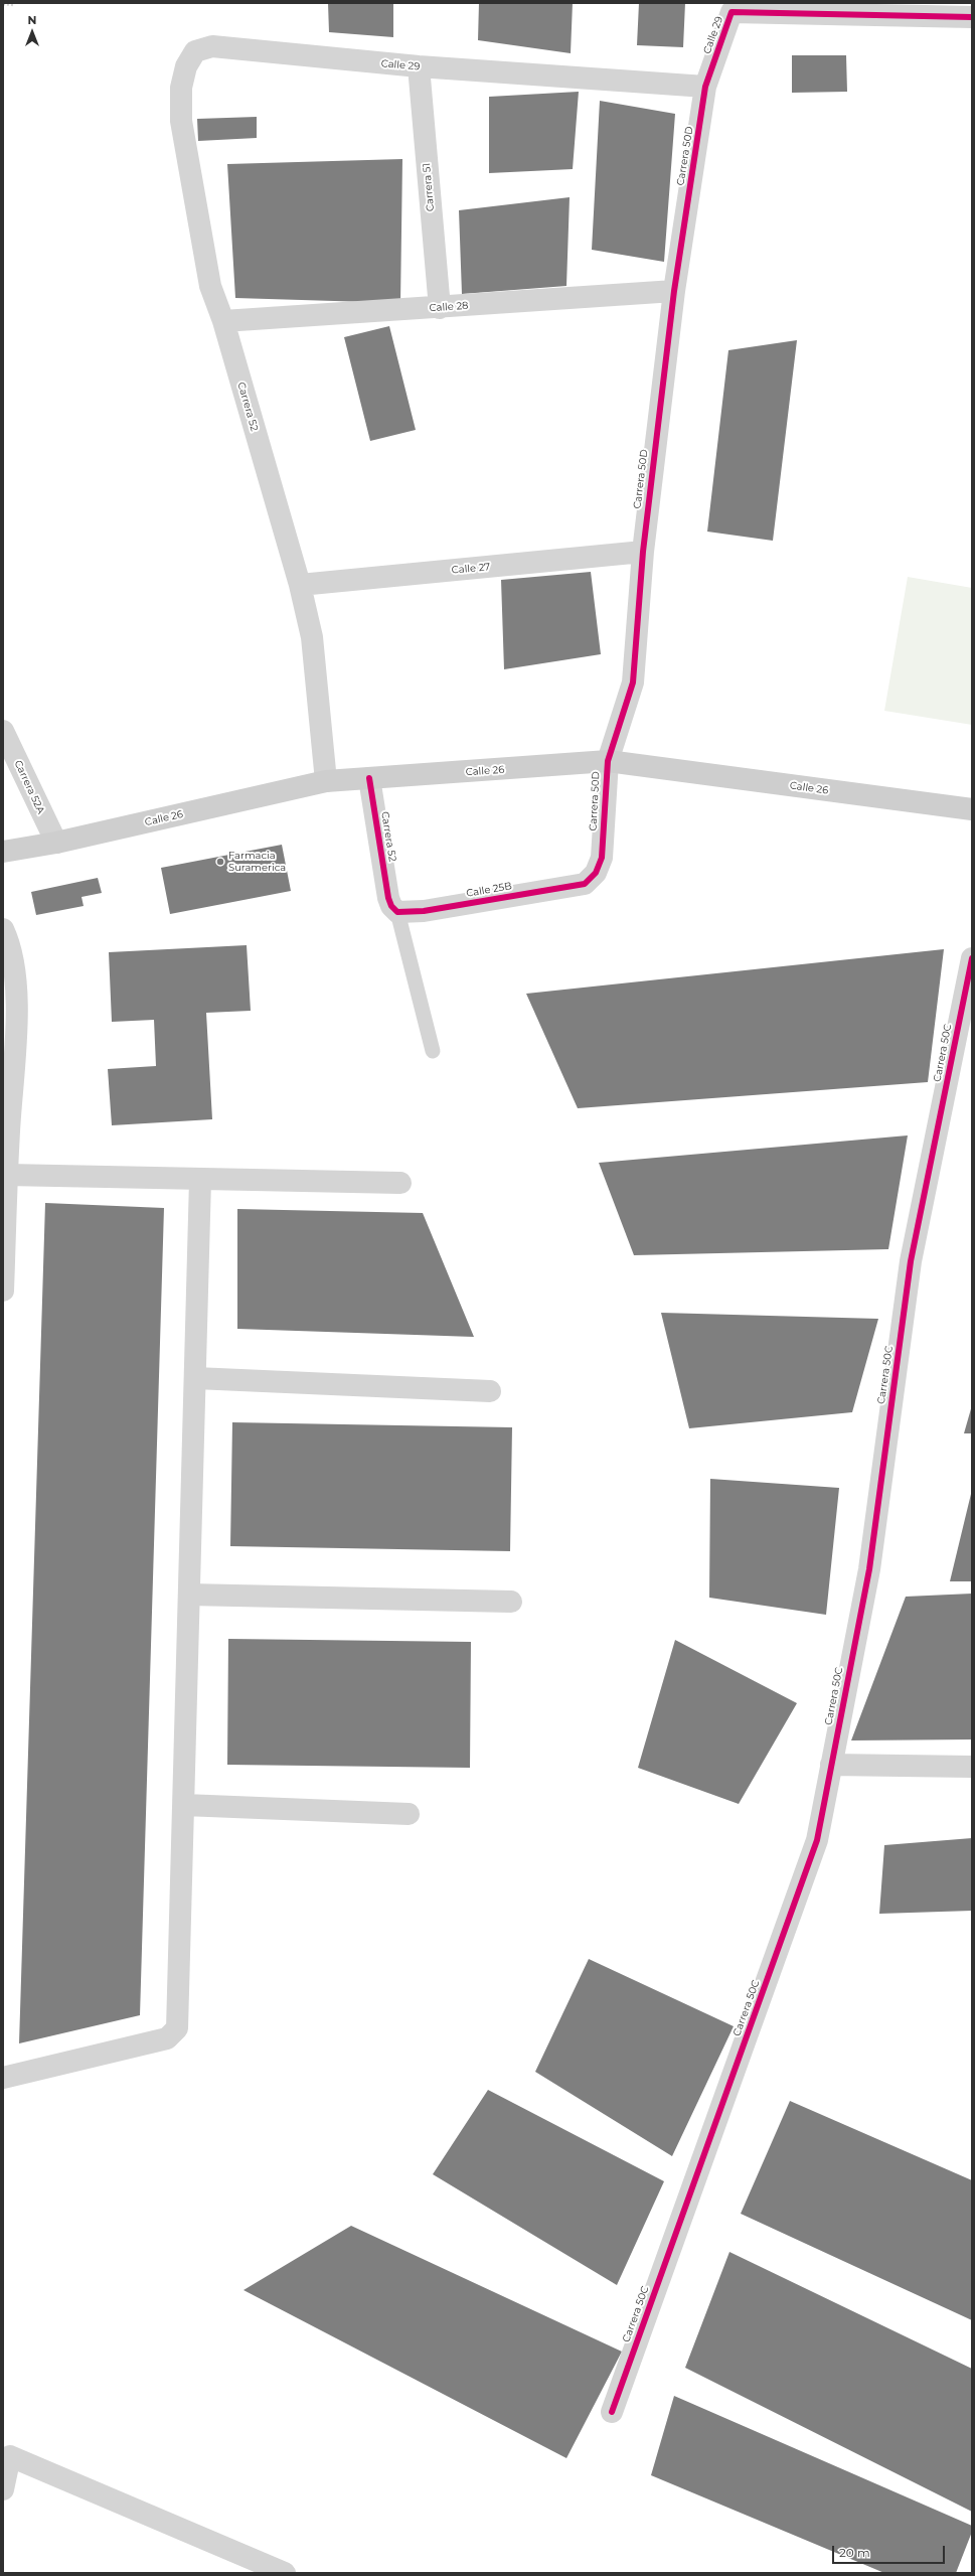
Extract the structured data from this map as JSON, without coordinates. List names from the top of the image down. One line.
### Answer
{"streets":{"street":["Calle 29","Carrera 50D","Carrera 51","Calle 28","Carrera 52","Calle 27","Calle 26","Carrera 52A","Calle 25B","Carrera 50C"]},"crossings":[["Calle 29","Carrera 50D"],["Calle 29","Carrera 51"],["Calle 29","Carrera 52"],["Carrera 50D","Calle 28"],["Carrera 50D","Calle 27"],["Carrera 50D","Calle 26"],["Carrera 50D","Calle 25B"],["Carrera 51","Calle 28"],["Calle 28","Carrera 52"],["Carrera 52","Calle 27"],["Carrera 52","Calle 26"],["Carrera 52","Calle 25B"],["Calle 26","Carrera 52A"]],"places":["Farmacia Suramerica"],"scale_bar":"20 m","north":"top"}
